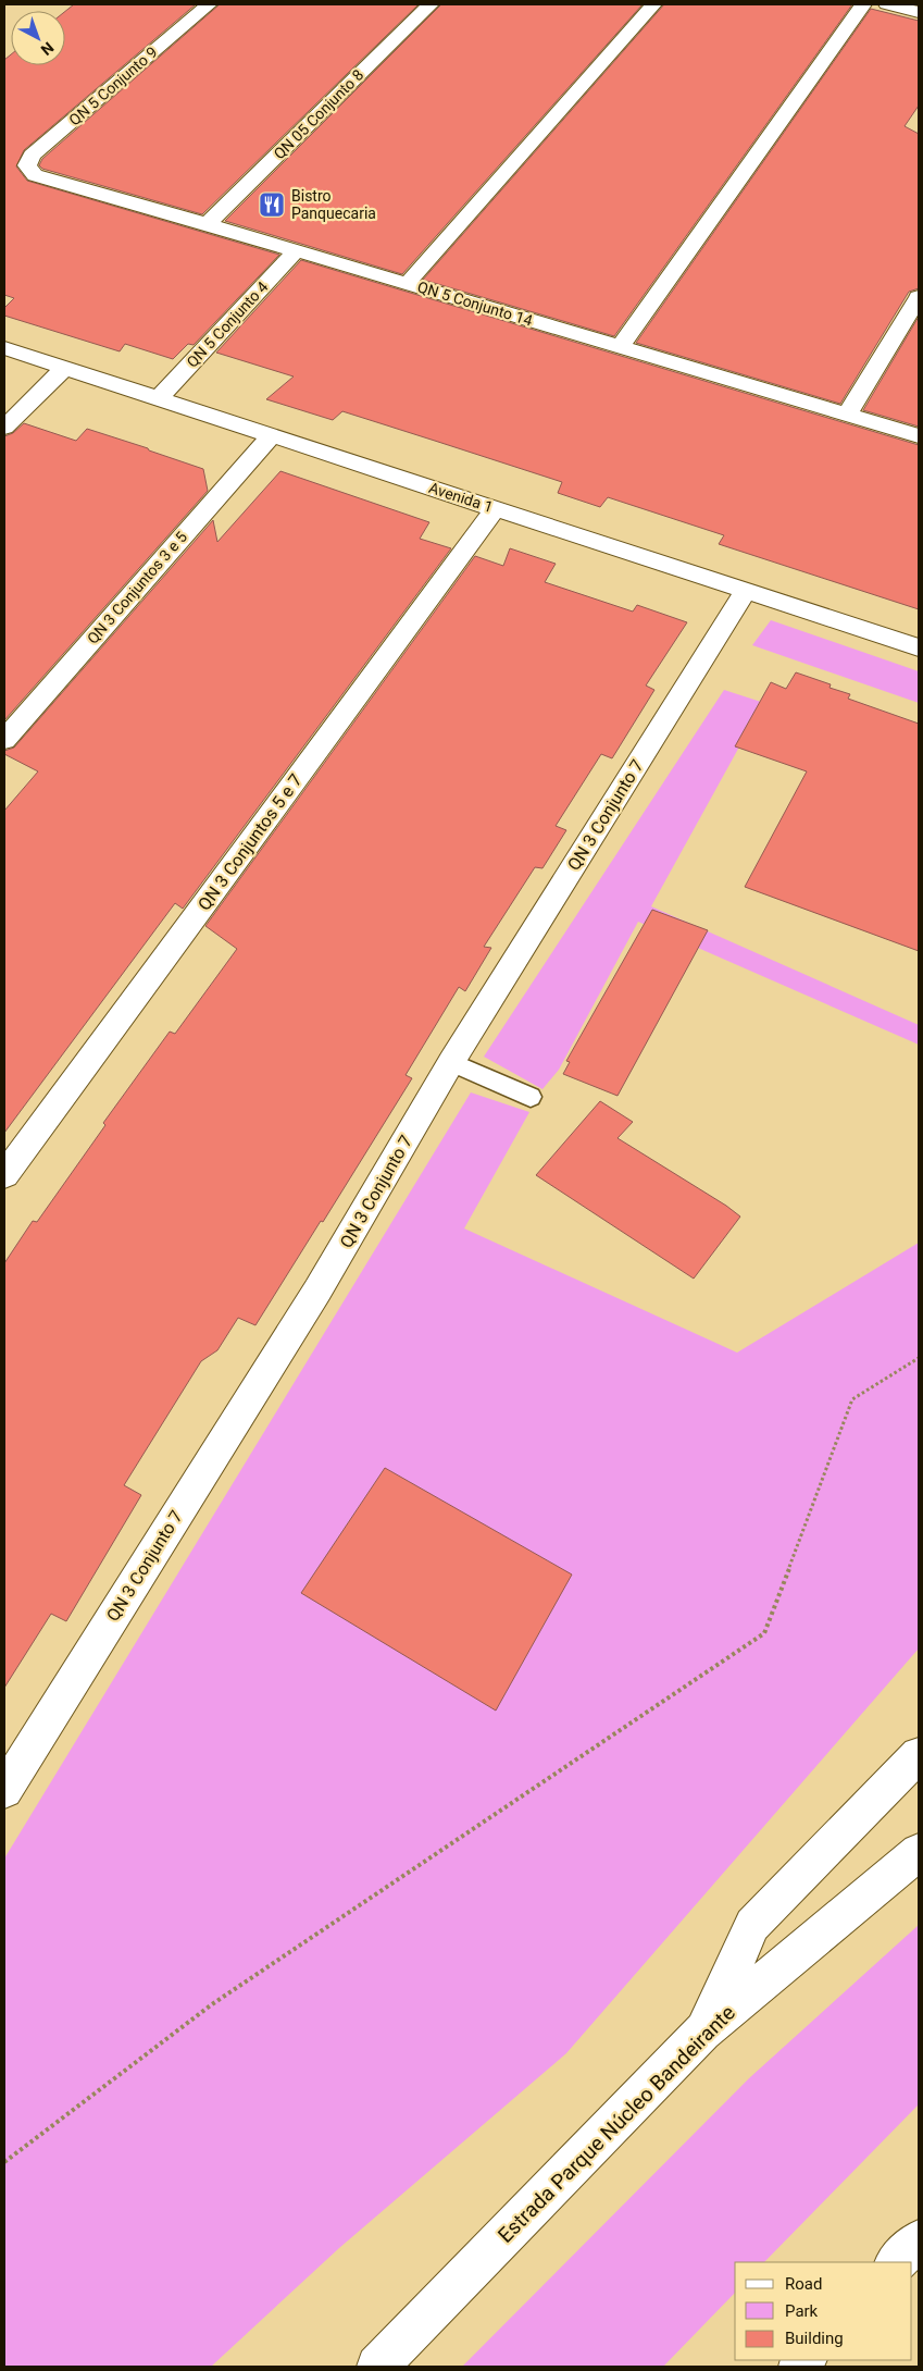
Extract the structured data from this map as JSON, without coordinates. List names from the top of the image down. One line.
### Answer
{"streets":{"main road":["QN 5 Conjunto 9","QN 05 Conjunto 8","QN 5 Conjunto 14","QN 5 Conjunto 4","Avenida 1","QN 3 Conjuntos 3 e 5","QN 3 Conjunto 7","QN 3 Conjuntos 5 e 7","Estrada Parque Núcleo Bandeirante"]},"crossings":[["QN 5 Conjunto 9","QN 5 Conjunto 14"],["QN 05 Conjunto 8","QN 5 Conjunto 14"],["QN 5 Conjunto 14","QN 5 Conjunto 4"],["QN 5 Conjunto 4","Avenida 1"],["Avenida 1","QN 3 Conjuntos 3 e 5"],["Avenida 1","QN 3 Conjunto 7"],["Avenida 1","QN 3 Conjuntos 5 e 7"]],"places":{"restaurant":["Bistro Panquecaria"]},"legend":["Road","Park","Building"],"north":"bottom right"}
